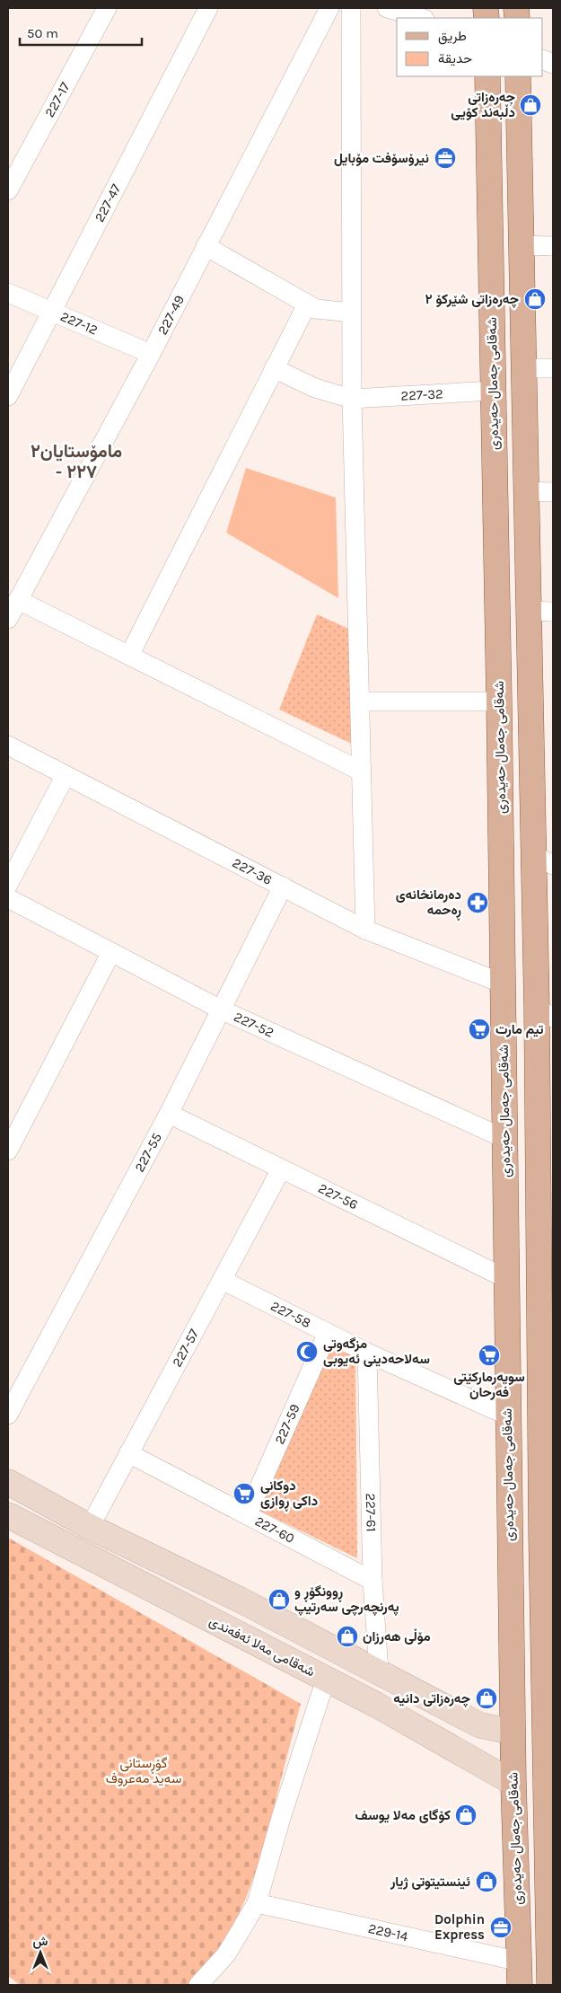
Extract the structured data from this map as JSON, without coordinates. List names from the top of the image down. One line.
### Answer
{"streets":{"main road":["شەقامی جەمال حەیدەری","شەقامی مەلا ئەفەندی"],"street":["227-17","227-47","227-49","227-12","227-32","227-36","227-52","227-55","227-56","227-58","227-57","227-59","227-61","227-60","229-14"]},"crossings":[["227-47","227-12"],["227-49","227-12"],["شەقامی جەمال حەیدەری","227-32"],["شەقامی جەمال حەیدەری","227-36"],["شەقامی جەمال حەیدەری","227-52"],["شەقامی جەمال حەیدەری","227-56"],["شەقامی جەمال حەیدەری","227-58"],["شەقامی جەمال حەیدەری","شەقامی مەلا ئەفەندی"],["شەقامی جەمال حەیدەری","229-14"],["227-36","227-55"],["227-52","227-55"],["227-55","227-56"],["227-56","227-57"],["227-58","227-57"],["227-58","227-59"],["227-58","227-61"],["227-57","227-60"],["227-59","227-60"],["227-61","227-60"]],"districts":["مامۆستایان٢ - ٢٢٧"],"parks":["گۆڕستانی سەید مەعروف"],"places":{"shop":["چەرەزاتی دڵبەند کۆیی","چەرەزاتی شێرکۆ ٢","ڕوونگۆڕ و پەرنچەرچی سەرتیپ","مۆڵی هەرزان","چەرەزاتی دانیە","کۆگای مەلا یوسف","ئینستیتوتی ژیار"],"office":["نیرۆسۆفت مۆبایل","Dolphin Express"],"pharmacy":["دەرمانخانەی ڕەحمە"],"supermarket":["تیم مارت","سوپەرمارکێتی فەرحان","دوکانی داکی ڕوازی"],"mosque":["مزگەوتی سەلاحەدینی ئەیوبی"]},"legend":["طريق","حديقة"],"scale_bar":"50 m","north":"top"}
